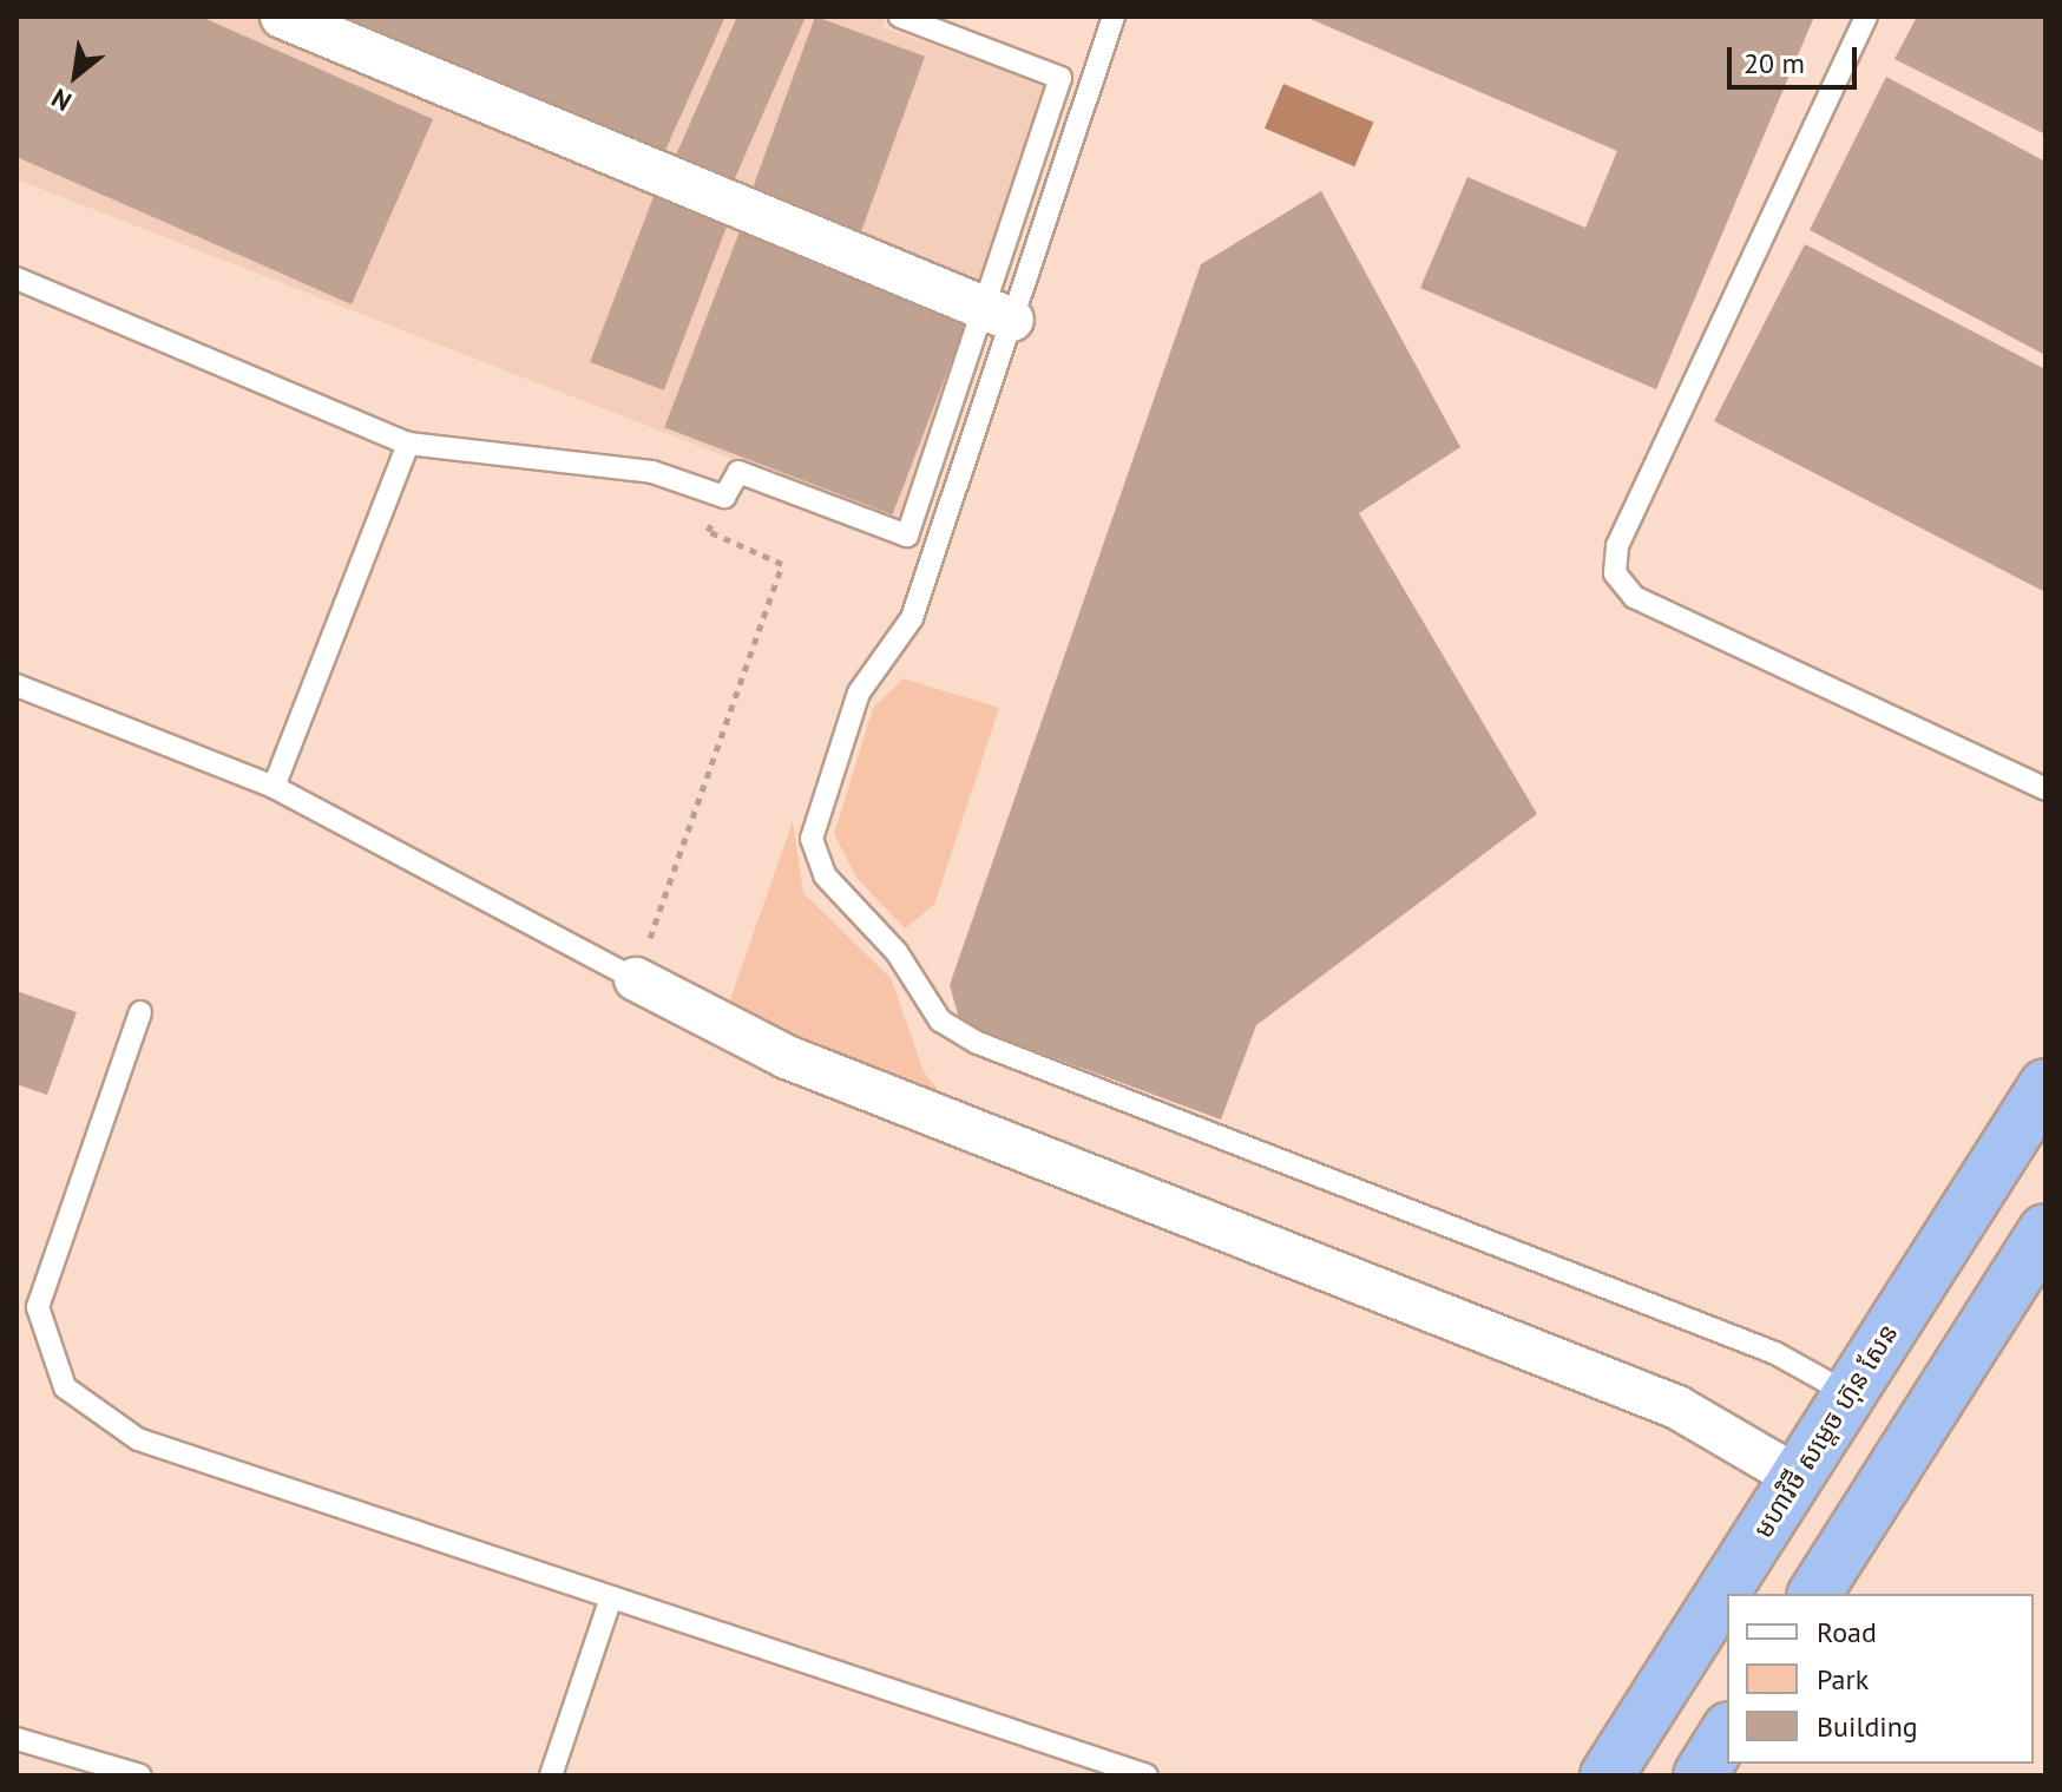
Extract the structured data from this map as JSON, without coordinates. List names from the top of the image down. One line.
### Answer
{"streets":{"highway":["មហាវិថី សម្តេច ហ៊ុន សែន"]},"legend":["Road","Park","Building"],"scale_bar":"20 m","north":"bottom left"}
